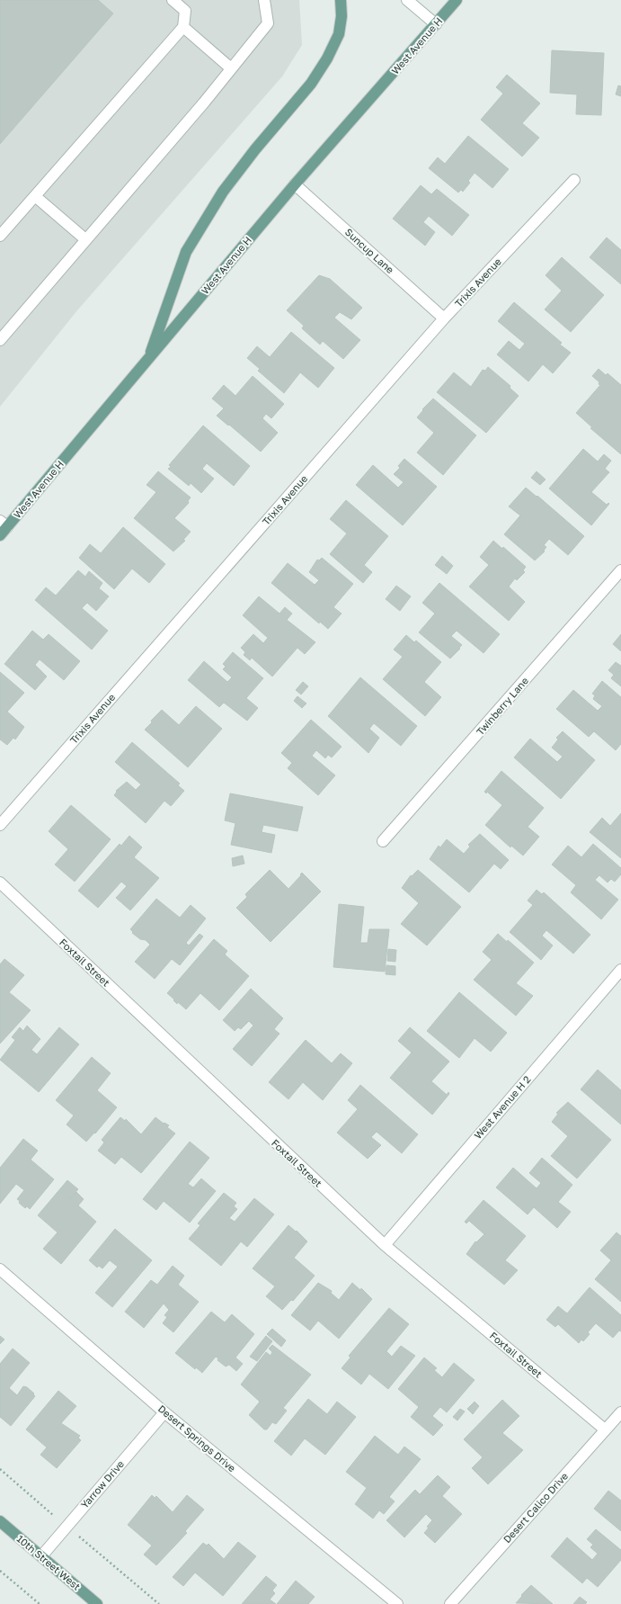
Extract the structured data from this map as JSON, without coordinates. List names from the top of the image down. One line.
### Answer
{"streets":{"main road":["West Avenue H","10th Street West"],"street":["Suncup Lane","Trixis Avenue","Twinberry Lane","Foxtail Street","West Avenue H 2","Desert Springs Drive","Yarrow Drive","Desert Calico Drive"]},"crossings":[["West Avenue H","Suncup Lane"],["Suncup Lane","Trixis Avenue"],["Foxtail Street","West Avenue H 2"],["Foxtail Street","Desert Calico Drive"],["Desert Springs Drive","Yarrow Drive"],["Yarrow Drive","10th Street West"]]}
